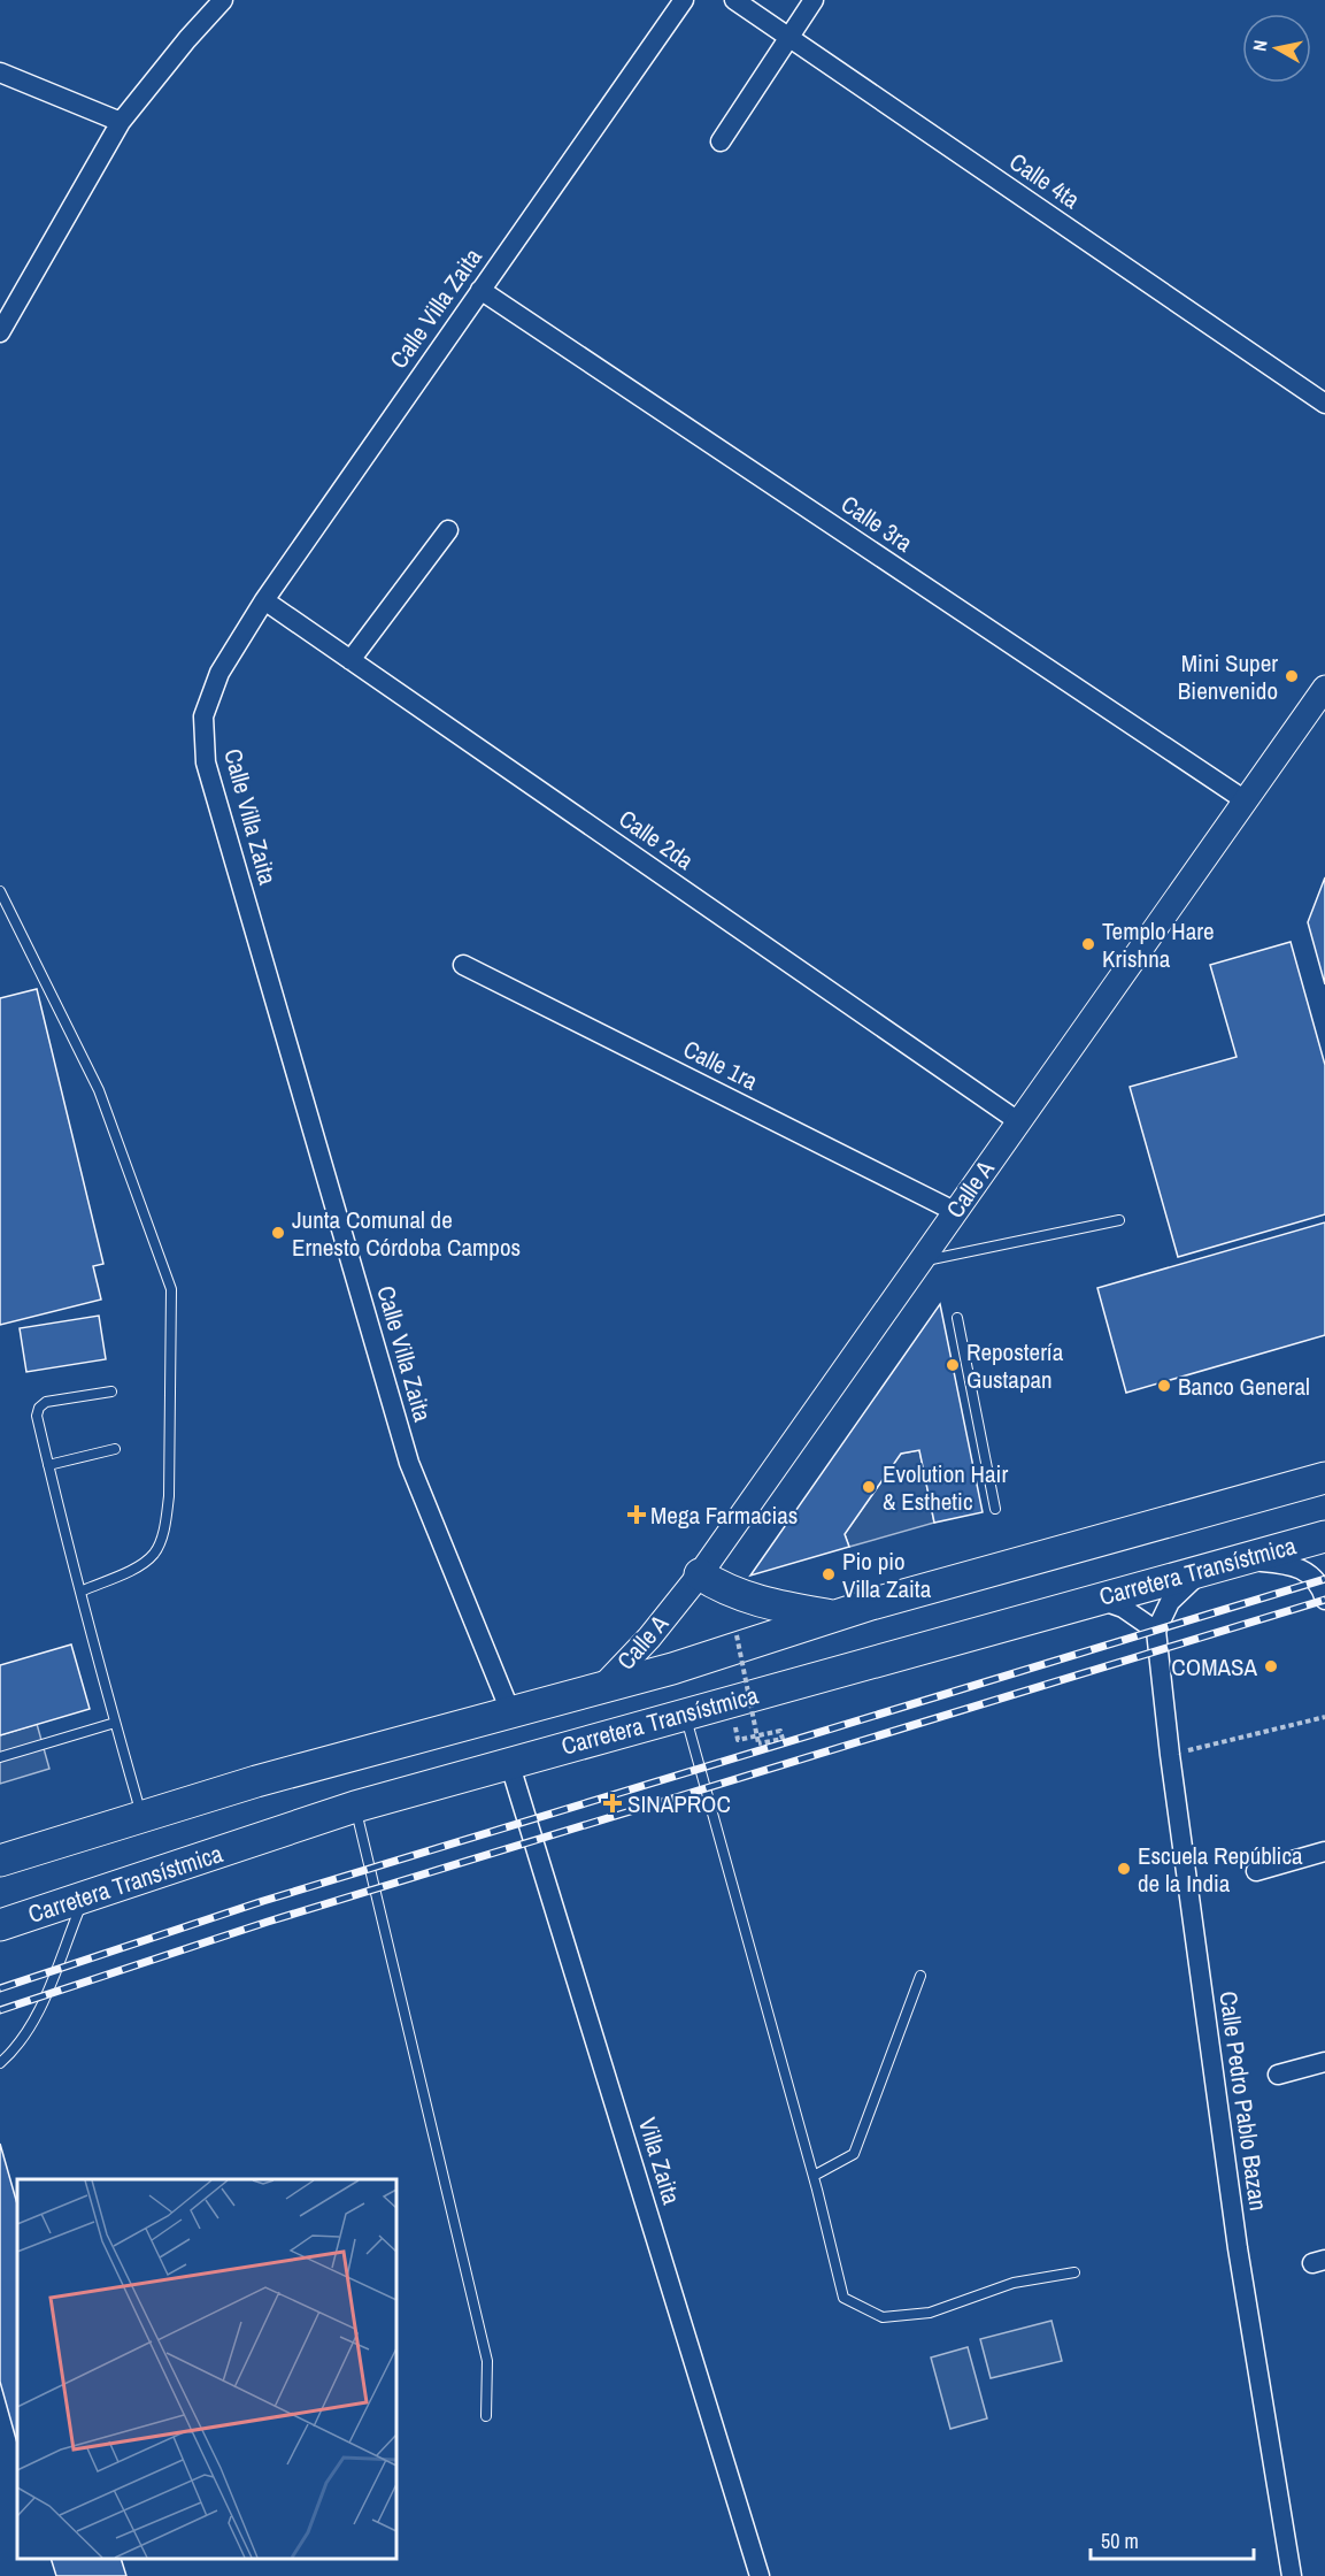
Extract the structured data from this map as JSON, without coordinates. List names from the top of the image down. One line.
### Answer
{"streets":{"main road":["Carretera Transístmica"],"street":["Calle 4ta","Calle Villa Zaita","Calle 3ra","Calle 2da","Calle 1ra","Calle A","Calle Pedro Pablo Bazan","Villa Zaita"]},"crossings":[["Calle Villa Zaita","Calle 3ra"],["Calle Villa Zaita","Calle 2da"],["Calle Villa Zaita","Carretera Transístmica"],["Calle 3ra","Calle A"],["Calle 2da","Calle A"],["Calle 1ra","Calle A"],["Calle A","Carretera Transístmica"],["Carretera Transístmica","Villa Zaita"]],"places":{"other":["Mini Super Bienvenido","Templo Hare Krishna","Junta Comunal de Ernesto Córdoba Campos","Repostería Gustapan","Banco General","Evolution Hair & Esthetic","Pio pio Villa Zaita","COMASA","Escuela República de la India"],"health":["Mega Farmacias","SINAPROC"]},"scale_bar":"50 m","north":"left"}
